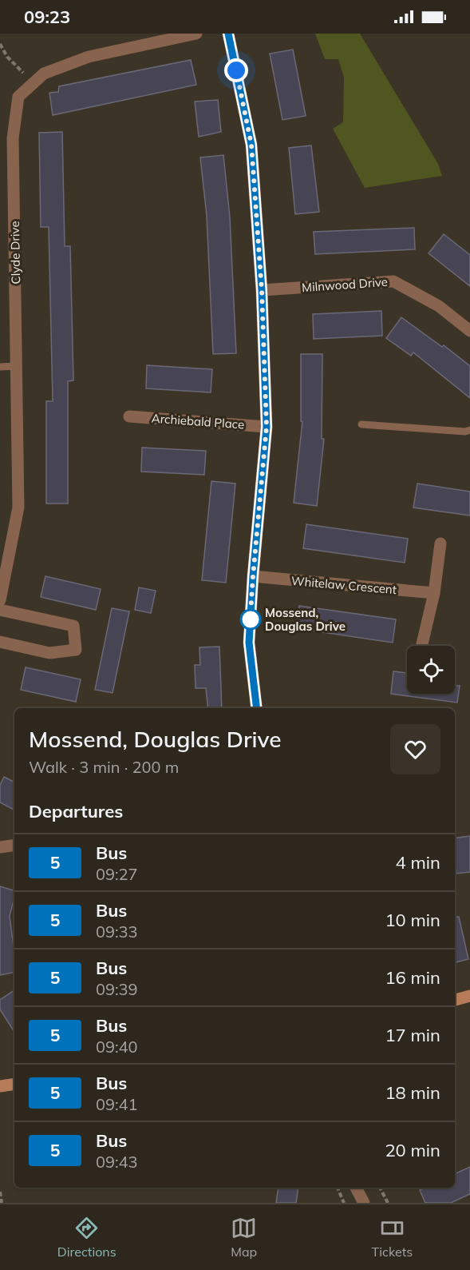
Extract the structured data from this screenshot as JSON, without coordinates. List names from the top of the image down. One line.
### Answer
{"streets":{"street":["Clyde Drive","Milnwood Drive","Archiebald Place","Whitelaw Crescent"]},"places":["Mossend, Douglas Drive"],"lines":["bus line 5"],"page":{"status":"09:23","heading":[["Mossend, Douglas Drive","Walk · 3 min · 200 m"],"Departures"],"list":[{"mark":"5","name":"Bus","note":"09:27","value":"4 min"},{"mark":"5","name":"Bus","note":"09:33","value":"10 min"},{"mark":"5","name":"Bus","note":"09:39","value":"16 min"},{"mark":"5","name":"Bus","note":"09:40","value":"17 min"},{"mark":"5","name":"Bus","note":"09:41","value":"18 min"},{"mark":"5","name":"Bus","note":"09:43","value":"20 min"}],"tabs":["Directions","Map","Tickets"]}}
